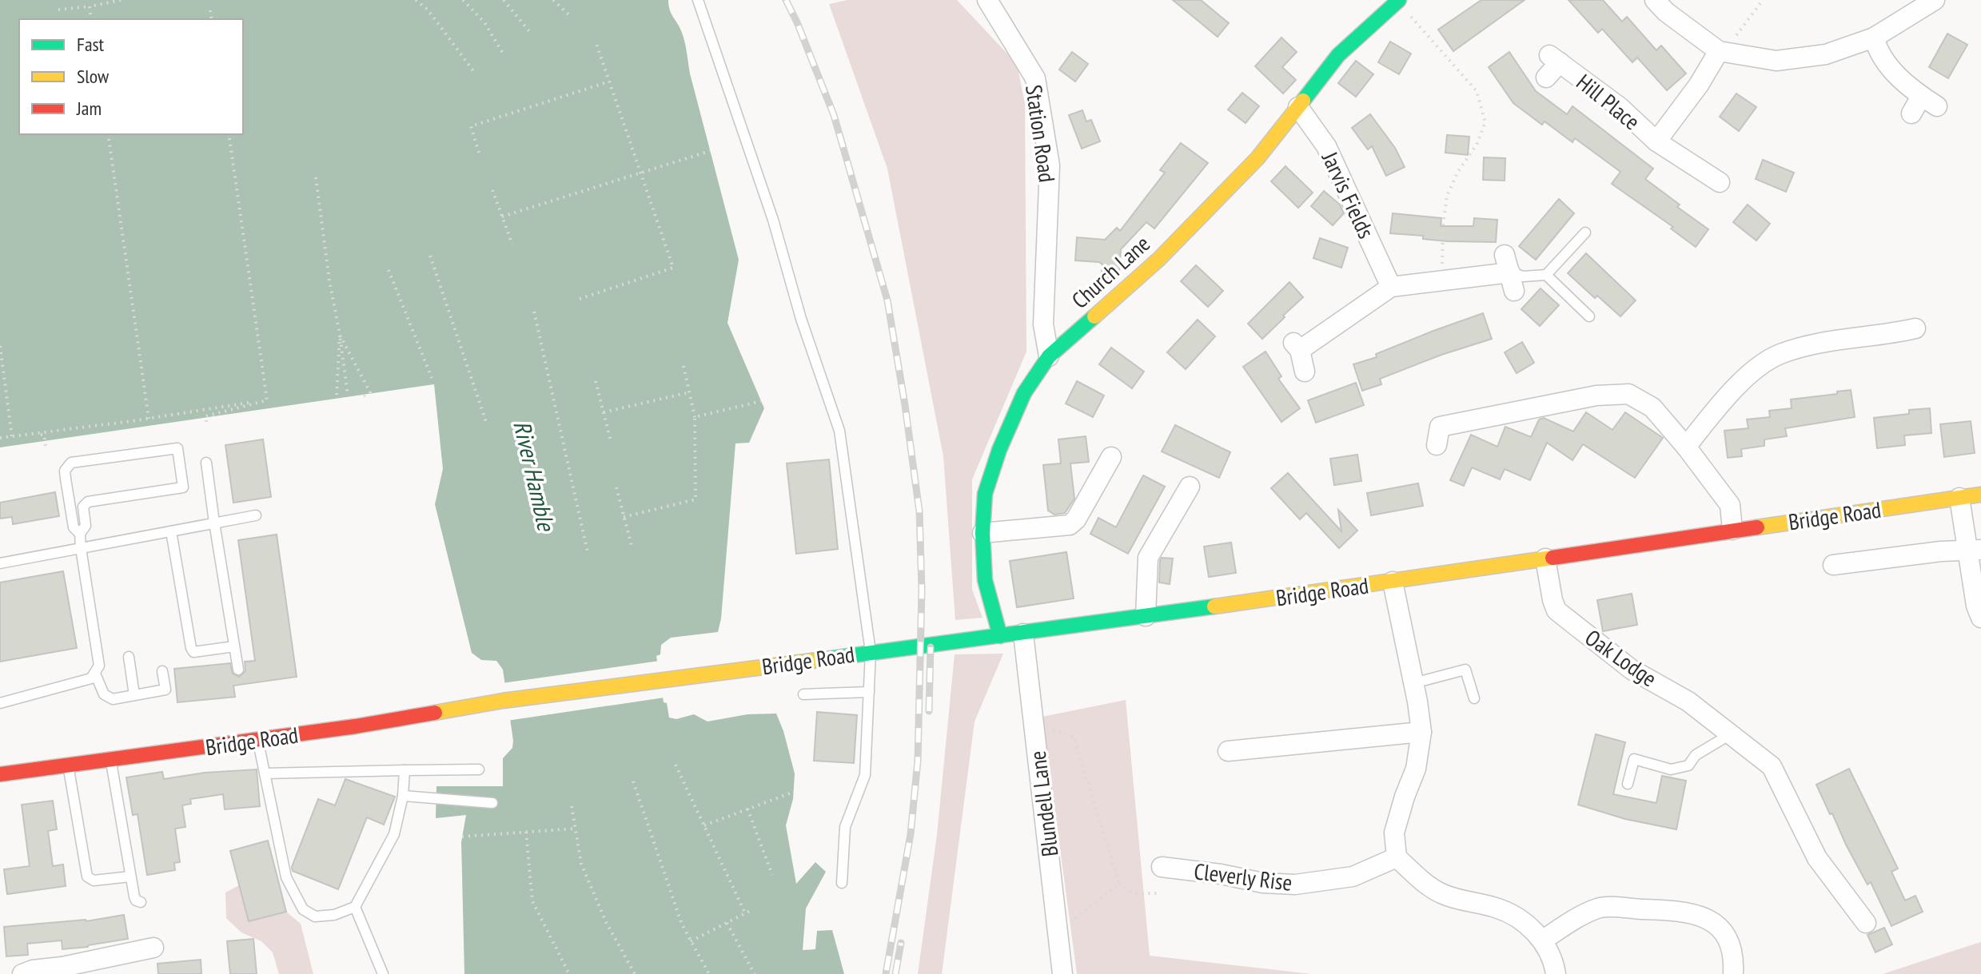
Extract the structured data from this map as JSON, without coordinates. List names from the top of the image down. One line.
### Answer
{"streets":{"main road":["Church Lane","Bridge Road"],"street":["Hill Place","Station Road","Jarvis Fields","Oak Lodge","Blundell Lane","Cleverly Rise"]},"crossings":[["Station Road","Church Lane"],["Jarvis Fields","Church Lane"],["Church Lane","Bridge Road"],["Bridge Road","Oak Lodge"],["Bridge Road","Blundell Lane"]],"water":["River Hamble"],"legend":["Fast","Slow","Jam"]}
